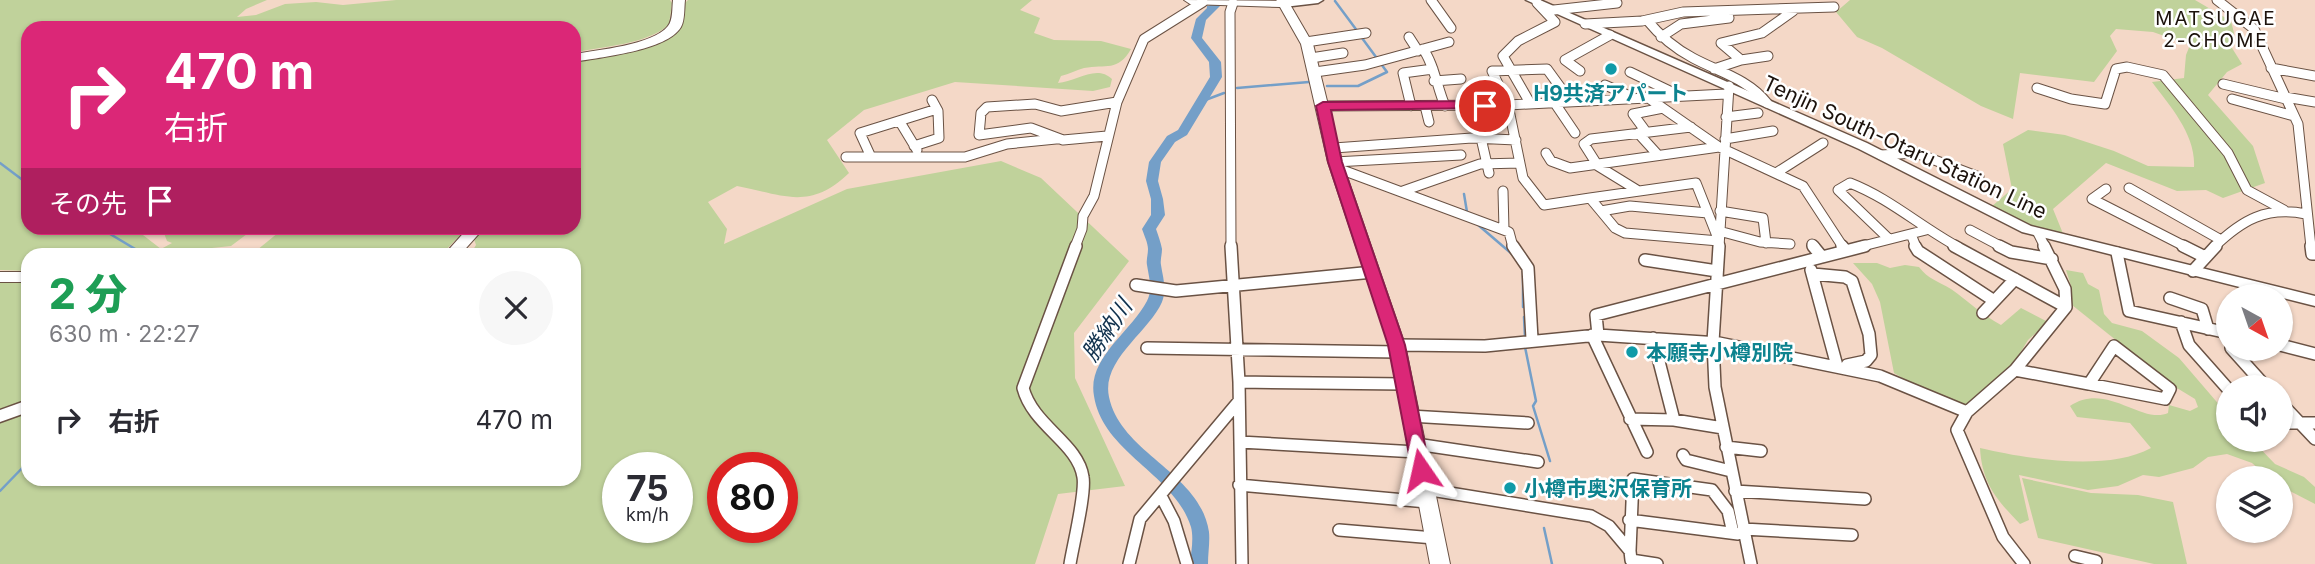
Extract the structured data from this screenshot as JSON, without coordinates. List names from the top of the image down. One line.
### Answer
{"streets":{"main road":["Tenjin South-Otaru Station Line"]},"districts":["MATSUGAE 2-CHOME"],"water":["勝納川"],"places":["H9共済アパート","本願寺小樽別院","小樽市奥沢保育所"],"north":"bottom right","page":{"turn":["470 m","右折"],"then":"その先","heading":["2 分","630 m · 22:27"],"list":[{"name":"右折","value":"470 m"}],"speed":"75 km/h","limit":"80"}}
